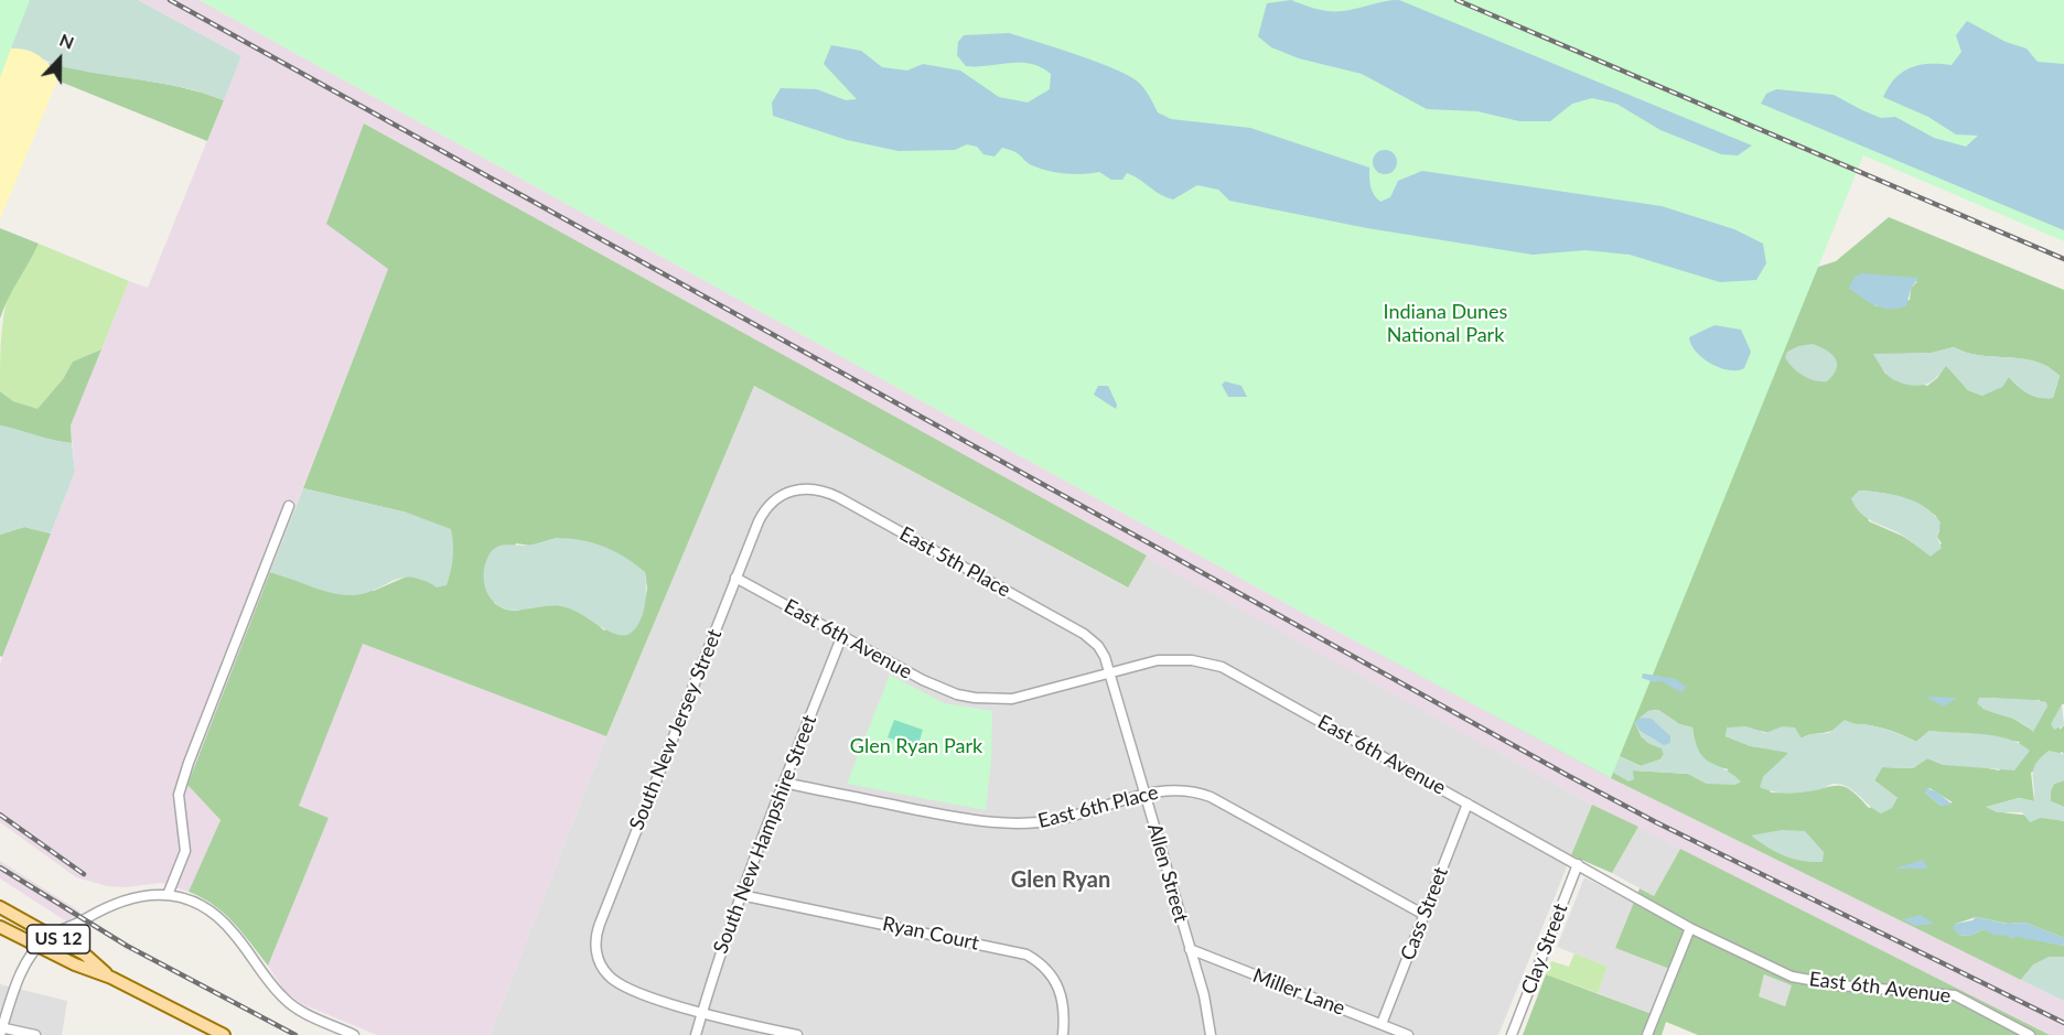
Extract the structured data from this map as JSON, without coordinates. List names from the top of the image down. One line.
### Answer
{"streets":{"main road":["US 12"],"street":["East 5th Place","East 6th Avenue","South New Jersey Street","East 6th Place","South New Hampshire Street","Allen Street","Cass Street","Ryan Court","Clay Street","Miller Lane"]},"crossings":[["East 5th Place","East 6th Avenue"],["East 5th Place","South New Jersey Street"],["East 5th Place","Allen Street"],["East 6th Avenue","South New Jersey Street"],["East 6th Avenue","South New Hampshire Street"],["East 6th Avenue","Allen Street"],["East 6th Avenue","Cass Street"],["East 6th Avenue","Clay Street"],["South New Jersey Street","South New Hampshire Street"],["East 6th Place","South New Hampshire Street"],["East 6th Place","Allen Street"],["East 6th Place","Cass Street"],["South New Hampshire Street","Ryan Court"],["Allen Street","Miller Lane"],["Cass Street","Miller Lane"]],"districts":["Glen Ryan"],"parks":["Indiana Dunes National Park","Glen Ryan Park"],"north":"top"}
